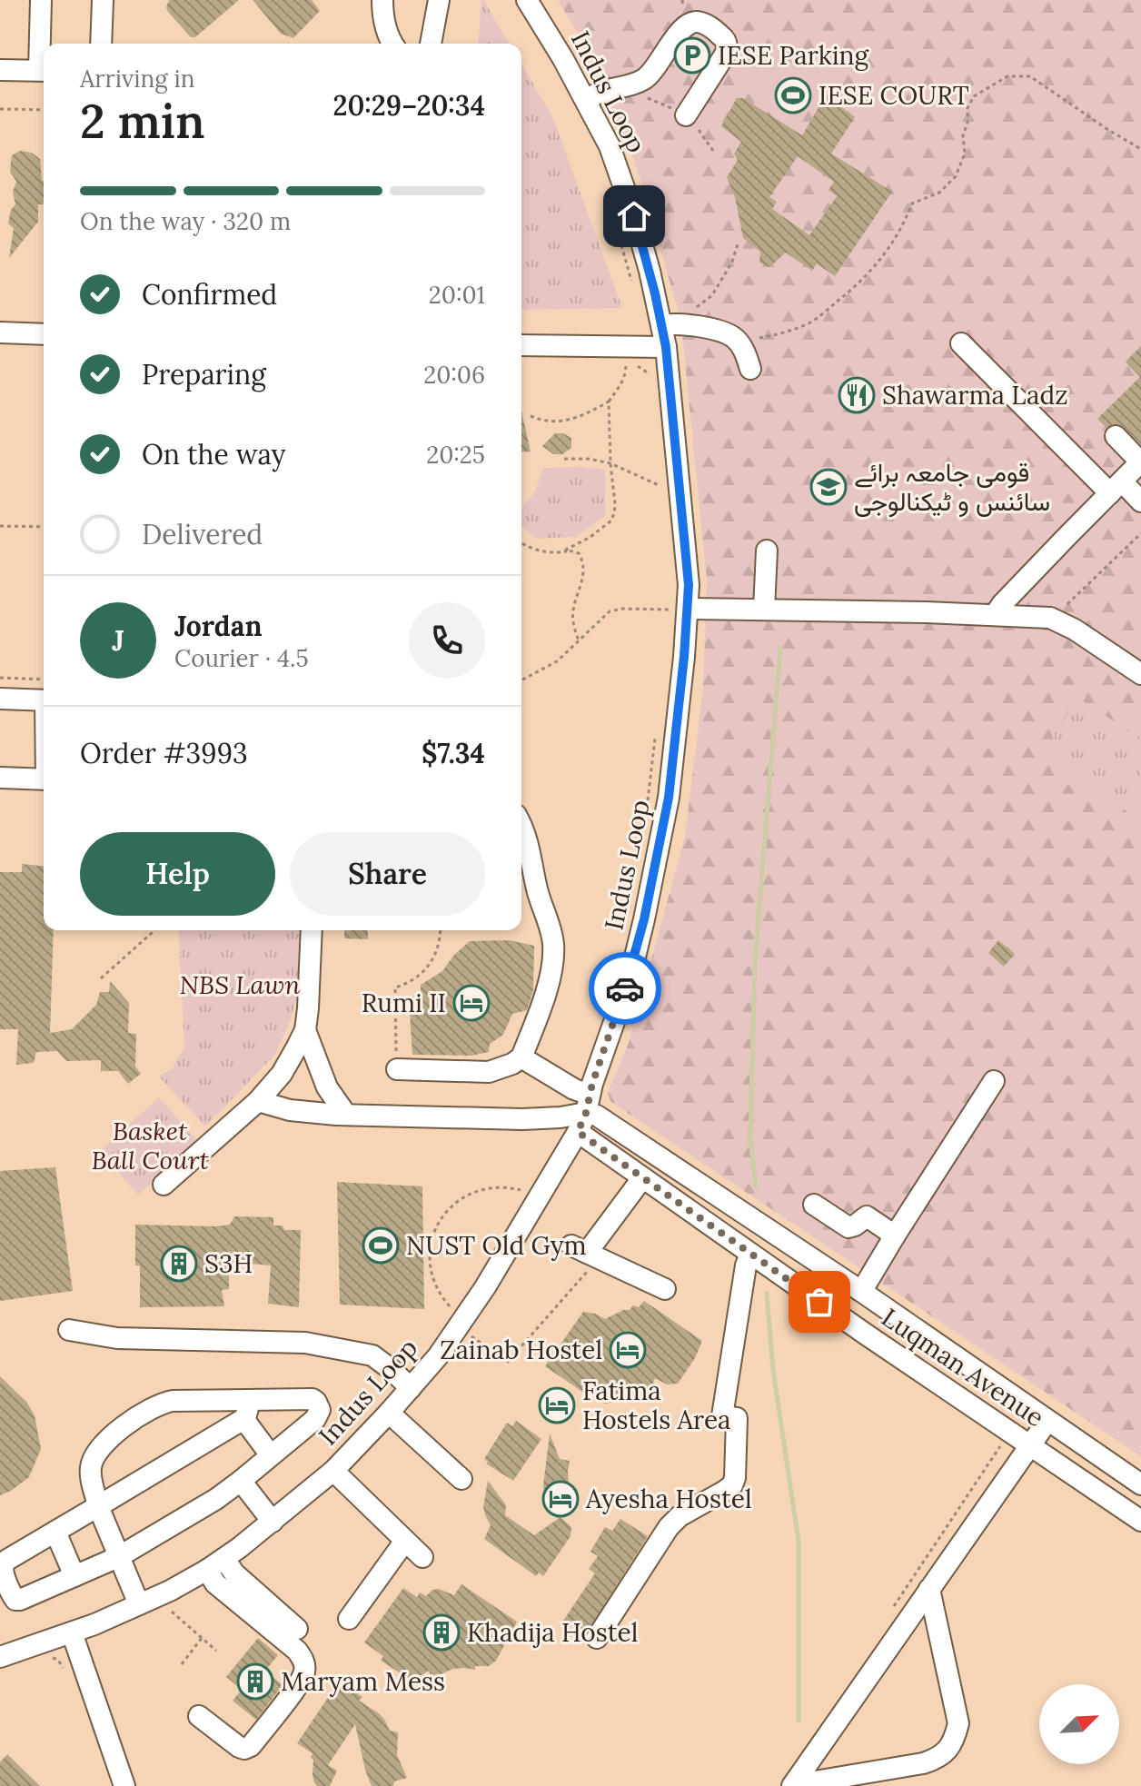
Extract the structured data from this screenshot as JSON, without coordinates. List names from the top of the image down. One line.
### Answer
{"streets":{"street":["Indus Loop","Luqman Avenue"]},"crossings":[["Indus Loop","Luqman Avenue"]],"parks":["NBS Lawn","Basket Ball Court"],"places":{"parking":["IESE Parking"],"sports":["IESE COURT","NUST Old Gym"],"restaurant":["Shawarma Ladz"],"school or university":["قومی جامعہ برائے سائنس و ٹیکنالوجی"],"hotel":["Rumi II","Zainab Hostel","Fatima Hostels Area","Ayesha Hostel"],"building":["S3H","Khadija Hostel","Maryam Mess"]},"north":"top right","page":{"heading":["2 min","Arriving in","20:29–20:34"],"panel":["Jordan","Courier · 4.5","Order #3993","$7.34"],"bar":"On the way · 320 m","list":[["Confirmed","20:01"],["Preparing","20:06"],["On the way","20:25"],"Delivered"],"round":"J","buttons":["Help","Share"]}}
